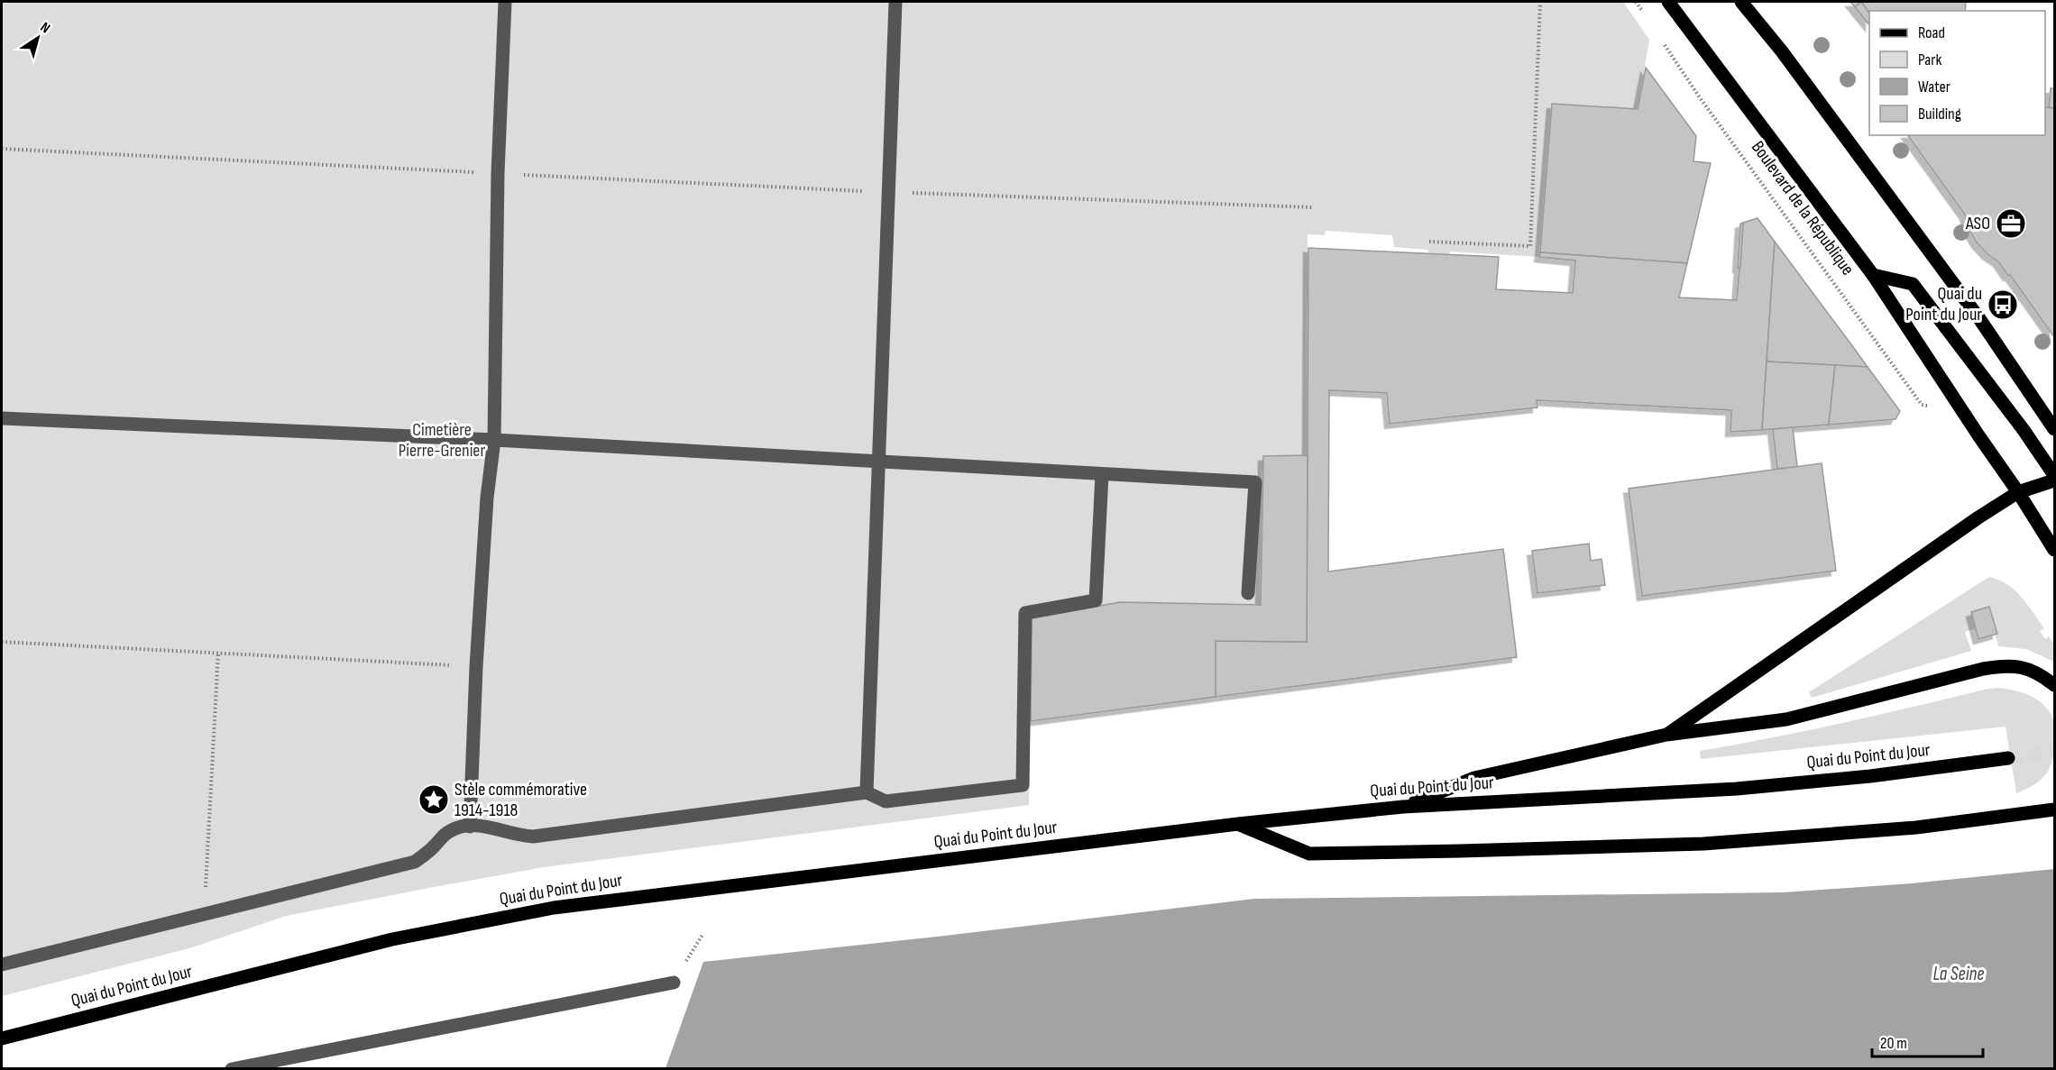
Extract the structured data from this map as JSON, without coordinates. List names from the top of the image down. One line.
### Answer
{"streets":{"main road":["Boulevard de la République","Quai du Point du Jour"]},"water":["La Seine"],"parks":["Cimetière Pierre-Grenier"],"places":{"office":["ASO"],"bus stop":["Quai du Point du Jour"],"place":["Stèle commémorative 1914-1918"]},"legend":["Road","Park","Water","Building"],"scale_bar":"20 m","north":"top right"}
